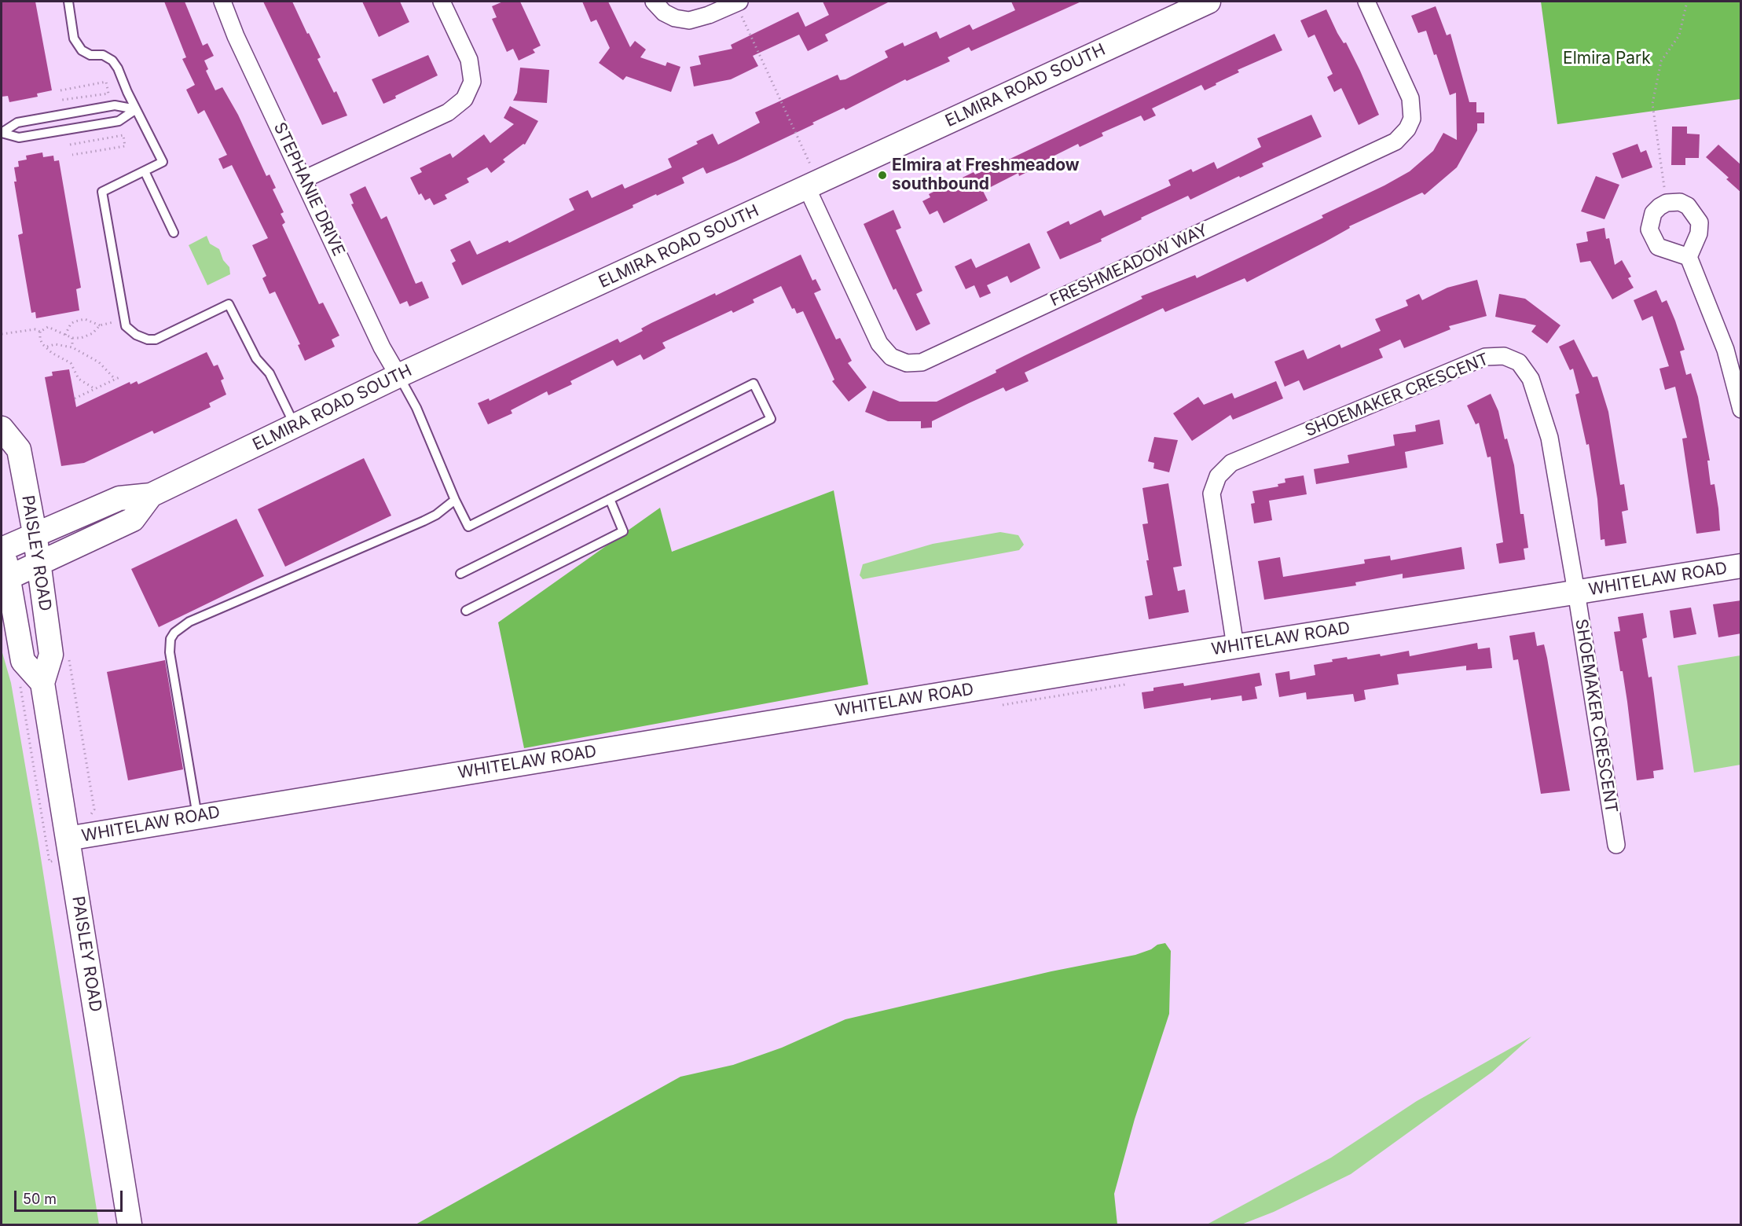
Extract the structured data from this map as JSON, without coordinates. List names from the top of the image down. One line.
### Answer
{"streets":{"street":["ELMIRA ROAD SOUTH","STEPHANIE DRIVE","FRESHMEADOW WAY","SHOEMAKER CRESCENT","PAISLEY ROAD","WHITELAW ROAD"]},"crossings":[["ELMIRA ROAD SOUTH","STEPHANIE DRIVE"],["ELMIRA ROAD SOUTH","FRESHMEADOW WAY"],["ELMIRA ROAD SOUTH","PAISLEY ROAD"],["SHOEMAKER CRESCENT","WHITELAW ROAD"],["PAISLEY ROAD","WHITELAW ROAD"]],"parks":["Elmira Park"],"places":["Elmira at Freshmeadow southbound"],"scale_bar":"50 m"}
